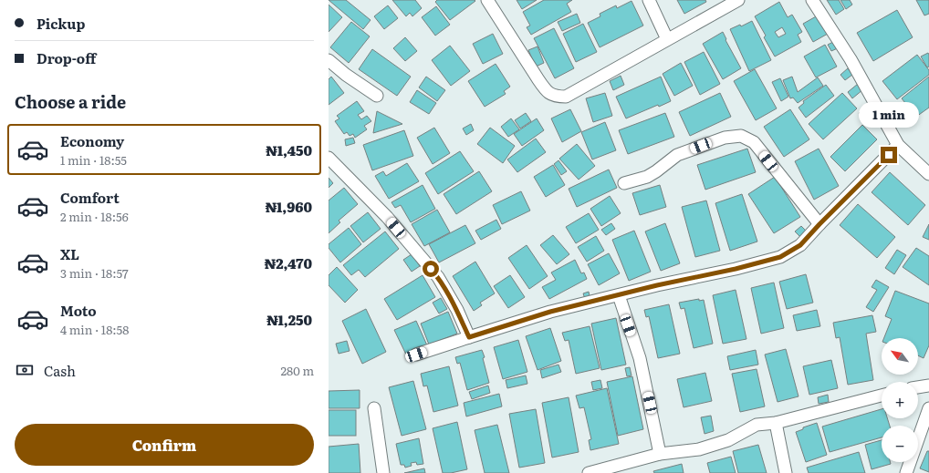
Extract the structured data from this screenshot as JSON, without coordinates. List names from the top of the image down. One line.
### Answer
{"north":"top left","page":{"banner":["Pickup","Drop-off"],"heading":"Choose a ride","bubble":"1 min","list":[{"name":"Economy","note":"1 min · 18:55","value":"₦1,450"},{"name":"Comfort","note":"2 min · 18:56","value":"₦1,960"},{"name":"XL","note":"3 min · 18:57","value":"₦2,470"},{"name":"Moto","note":"4 min · 18:58","value":"₦1,250"}],"map_buttons":["+","−"],"pay":["Cash","280 m"],"buttons":"Confirm"}}
